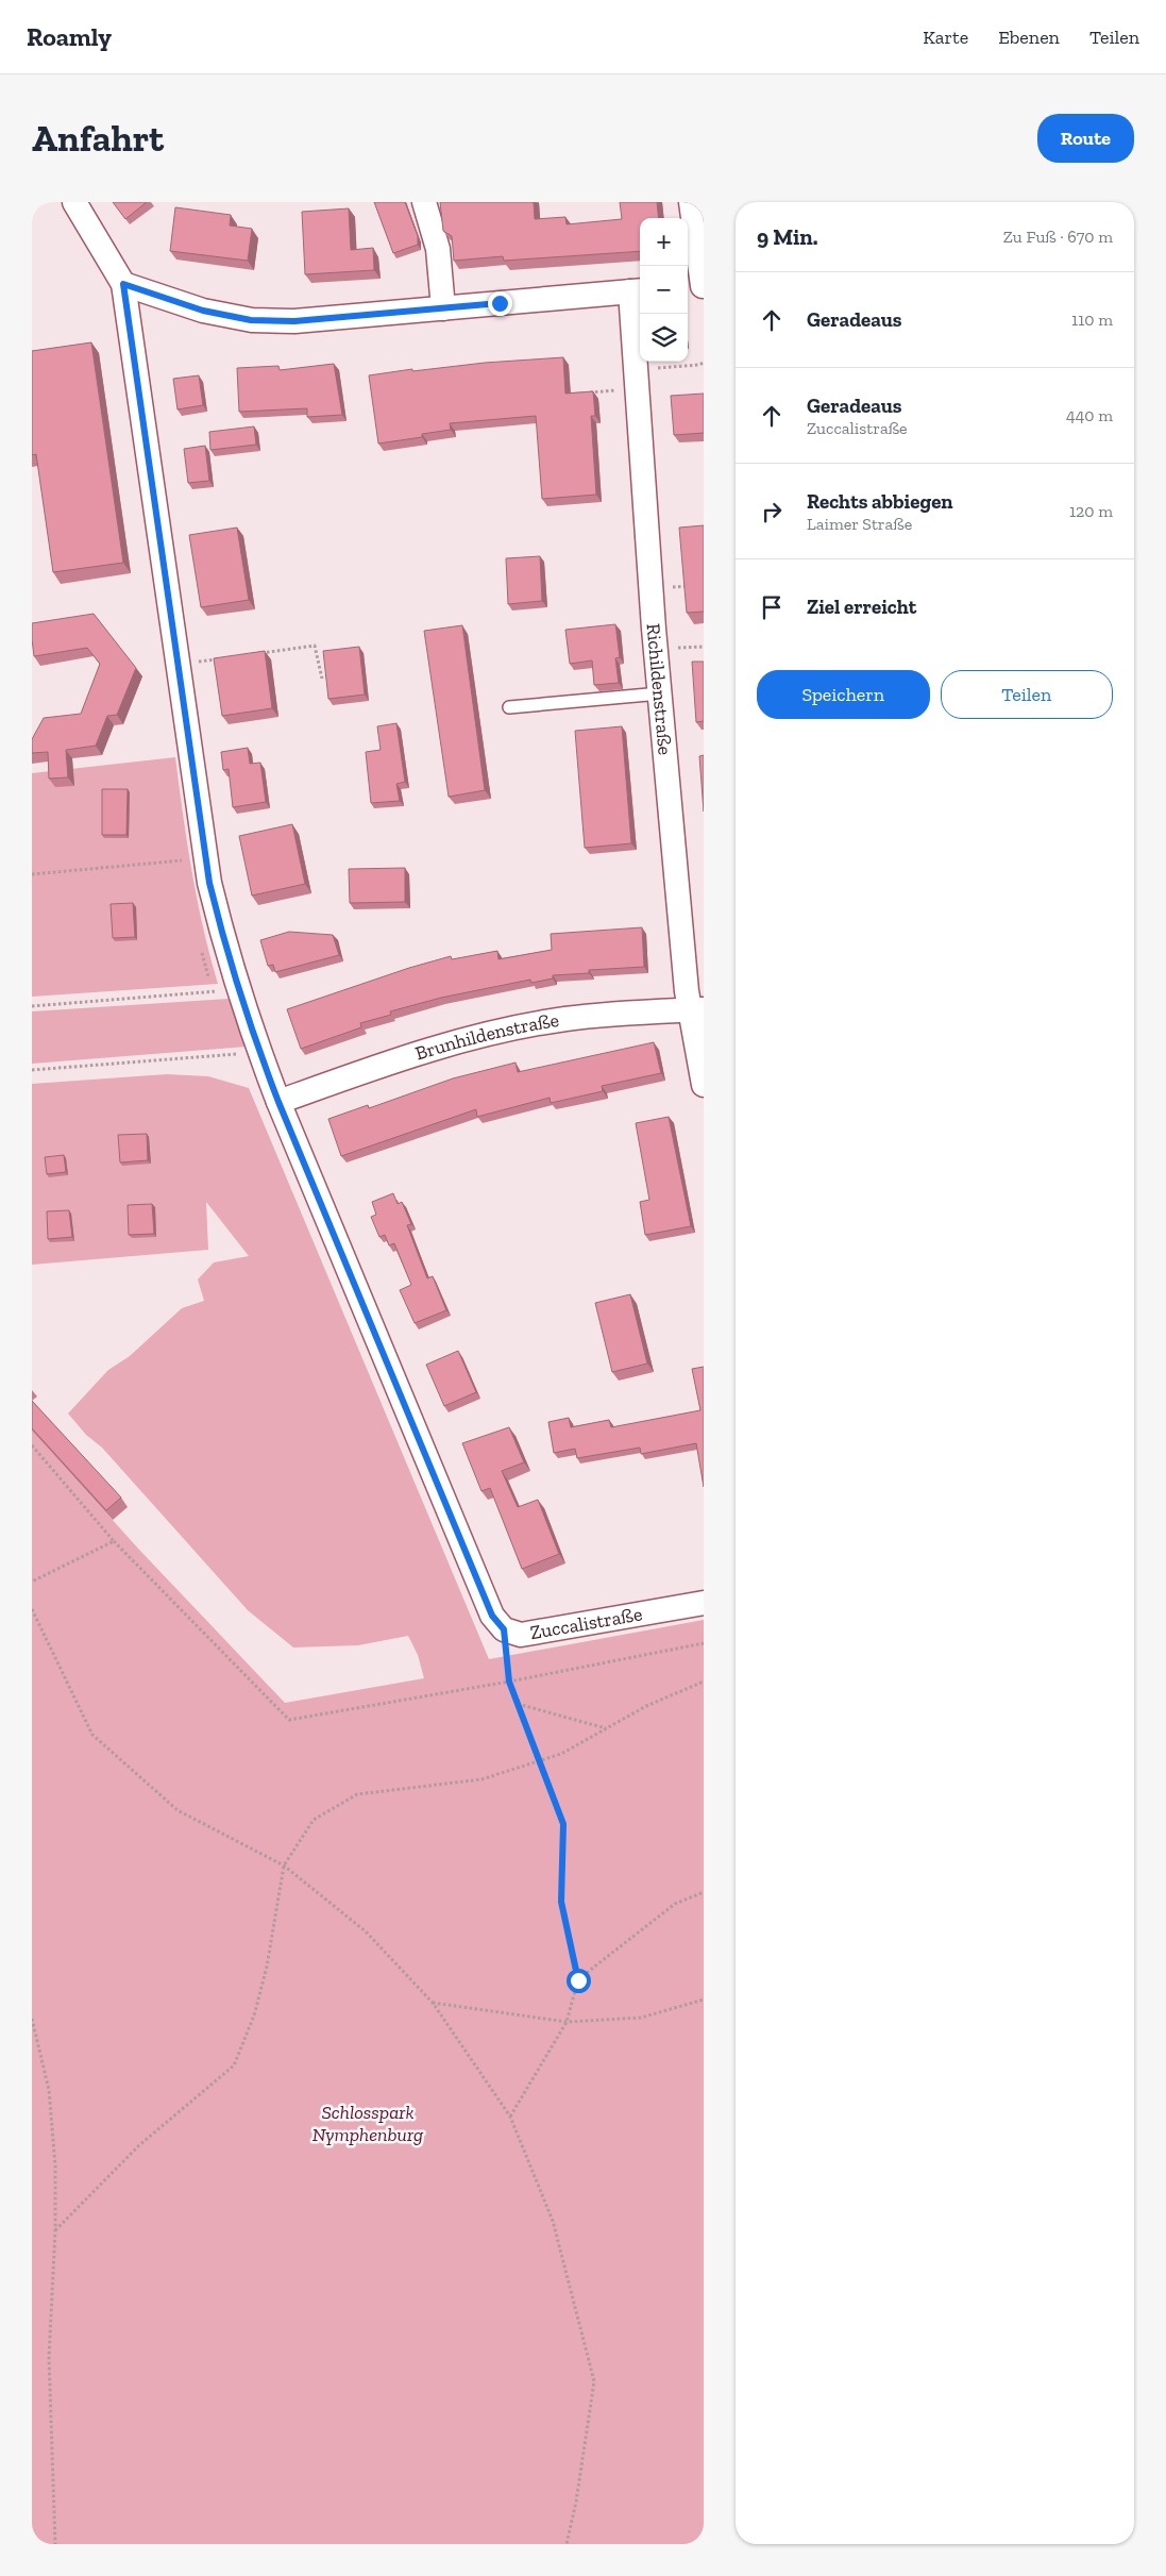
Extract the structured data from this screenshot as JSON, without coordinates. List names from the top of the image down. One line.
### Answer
{"streets":{"street":["Richildenstraße","Brunhildenstraße","Zuccalistraße"]},"crossings":[["Richildenstraße","Brunhildenstraße"],["Brunhildenstraße","Zuccalistraße"]],"parks":["Schlosspark Nymphenburg"],"page":{"header":"Roamly","nav":["Karte","Ebenen","Teilen"],"buttons":["Route",["Speichern","Teilen"]],"title":"Anfahrt","heading":["9 Min.","Zu Fuß · 670 m"],"map_buttons":["+","−"],"list":[["Geradeaus","110 m"],["Geradeaus","Zuccalistraße","440 m"],["Rechts abbiegen","Laimer Straße","120 m"],"Ziel erreicht"]}}
